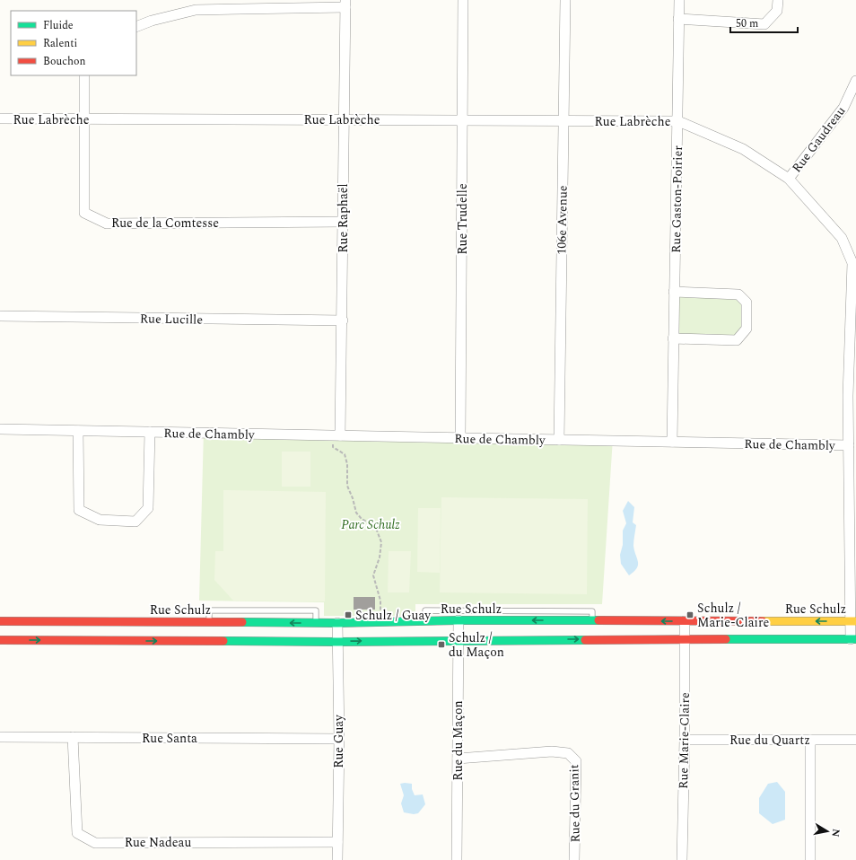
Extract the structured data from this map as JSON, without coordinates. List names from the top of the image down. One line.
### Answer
{"streets":{"street":["Rue Labrèche","Rue Gaudreau","Rue Gaston-Poirier","Rue Raphaël","Rue Trudelle","106e Avenue","Rue de la Comtesse","Rue Lucille","Rue de Chambly","Rue Schulz","Rue Santa","Rue du Quartz","Rue du Maçon","Rue Marie-Claire","Rue Guay","Rue du Granit","Rue Nadeau"]},"crossings":[["Rue Labrèche","Rue Gaudreau"],["Rue Labrèche","Rue Gaston-Poirier"],["Rue Labrèche","Rue Raphaël"],["Rue Labrèche","Rue Trudelle"],["Rue Labrèche","106e Avenue"],["Rue Labrèche","Rue de la Comtesse"],["Rue Labrèche","Rue de Chambly"],["Rue Labrèche","Rue Schulz"],["Rue Gaston-Poirier","Rue de Chambly"],["Rue Raphaël","Rue de la Comtesse"],["Rue Raphaël","Rue Lucille"],["Rue Raphaël","Rue de Chambly"],["Rue Trudelle","Rue de Chambly"],["106e Avenue","Rue de Chambly"],["Rue Schulz","Rue du Maçon"],["Rue Schulz","Rue Marie-Claire"],["Rue Schulz","Rue Guay"],["Rue Santa","Rue Guay"],["Rue Santa","Rue Nadeau"],["Rue du Quartz","Rue Marie-Claire"],["Rue du Maçon","Rue du Granit"],["Rue Guay","Rue Nadeau"]],"parks":["Parc Schulz"],"places":{"transit":["Schulz / Guay","Schulz / Marie-Claire","Schulz / du Maçon"]},"legend":["Fluide","Ralenti","Bouchon"],"scale_bar":"50 m","north":"right"}
